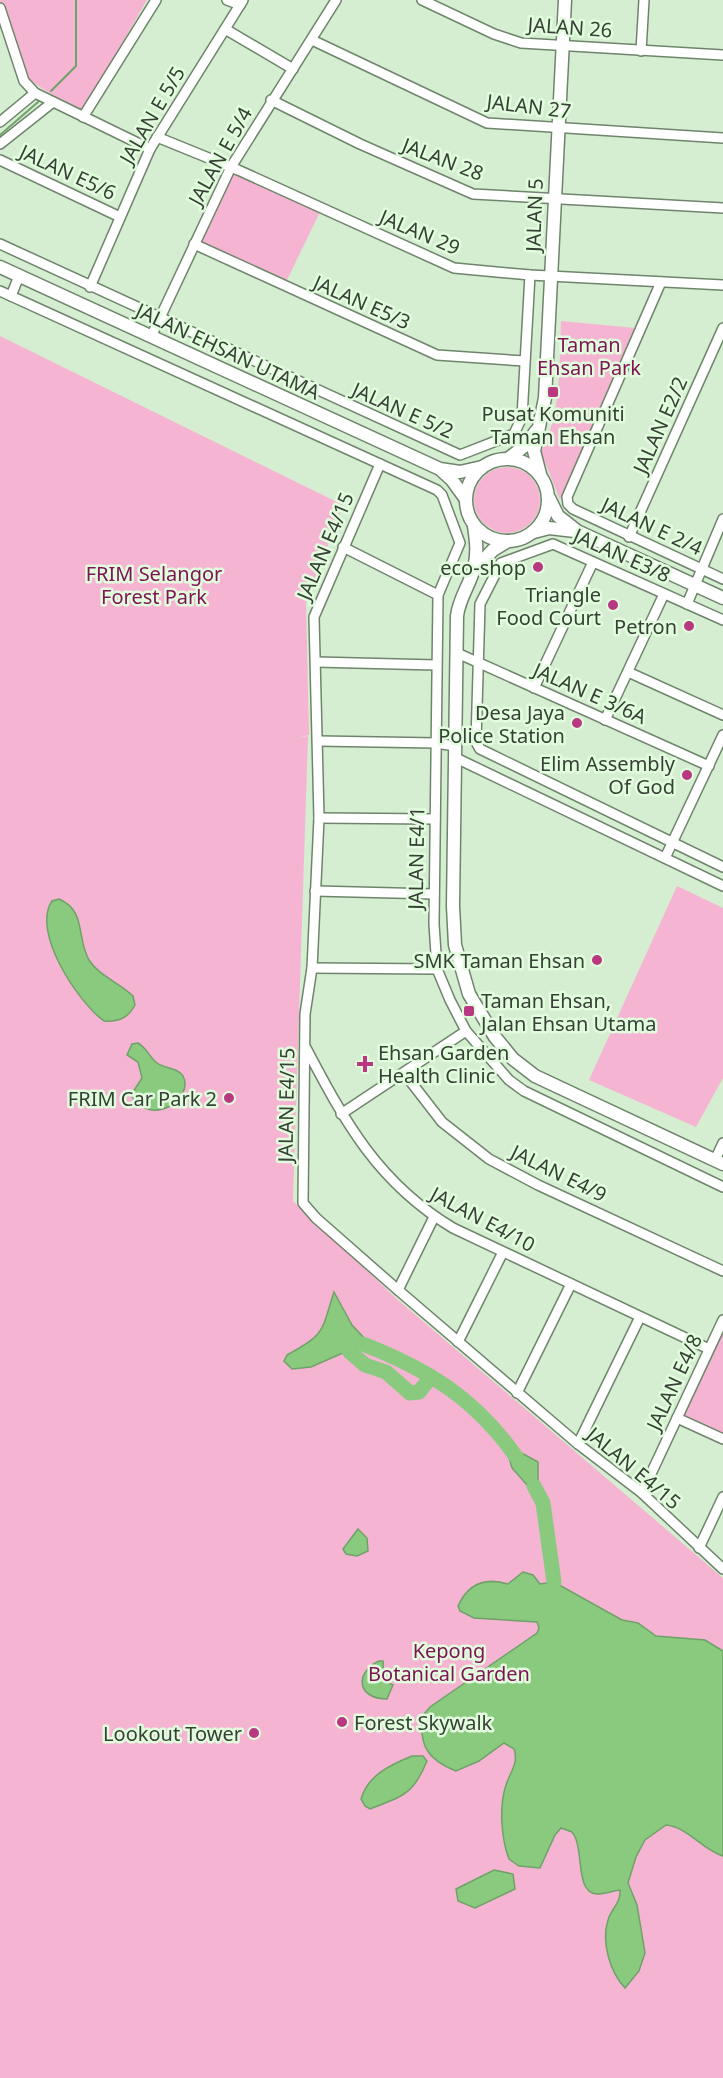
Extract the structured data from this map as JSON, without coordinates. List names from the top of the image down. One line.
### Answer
{"streets":{"street":["JALAN 26","JALAN 27","JALAN E 5/5","JALAN E 5/4","JALAN 28","JALAN E5/6","JALAN 5","JALAN 29","JALAN E5/3","JALAN EHSAN UTAMA","JALAN E 5/2","JALAN E2/2","JALAN E 2/4","JALAN E4/15","JALAN E3/8","JALAN E 3/6A","JALAN E4/1","JALAN E4/9","JALAN E4/10","JALAN E4/8"]},"crossings":[["JALAN 26","JALAN 5"],["JALAN 27","JALAN E 5/4"],["JALAN 27","JALAN 5"],["JALAN E 5/5","JALAN E5/6"],["JALAN E 5/5","JALAN 29"],["JALAN E 5/5","JALAN E 5/2"],["JALAN E 5/4","JALAN 28"],["JALAN E 5/4","JALAN 29"],["JALAN E 5/4","JALAN E5/3"],["JALAN E 5/4","JALAN EHSAN UTAMA"],["JALAN E 5/4","JALAN E 5/2"],["JALAN 28","JALAN 5"],["JALAN 5","JALAN 29"],["JALAN 5","JALAN EHSAN UTAMA"],["JALAN 29","JALAN E 2/4"],["JALAN E5/3","JALAN E 5/2"],["JALAN E2/2","JALAN E 2/4"],["JALAN E4/15","JALAN E4/10"],["JALAN E4/15","JALAN E4/8"],["JALAN E3/8","JALAN E 3/6A"],["JALAN E4/10","JALAN E4/8"]],"parks":["Taman Ehsan Park","FRIM Selangor Forest Park","Kepong Botanical Garden"],"places":{"transit":["Pusat Komuniti Taman Ehsan","Taman Ehsan, Jalan Ehsan Utama"],"other":["eco-shop","Triangle Food Court","Petron","Desa Jaya Police Station","Elim Assembly Of God","SMK Taman Ehsan","FRIM Car Park 2","Forest Skywalk","Lookout Tower"],"health":["Ehsan Garden Health Clinic"]}}
